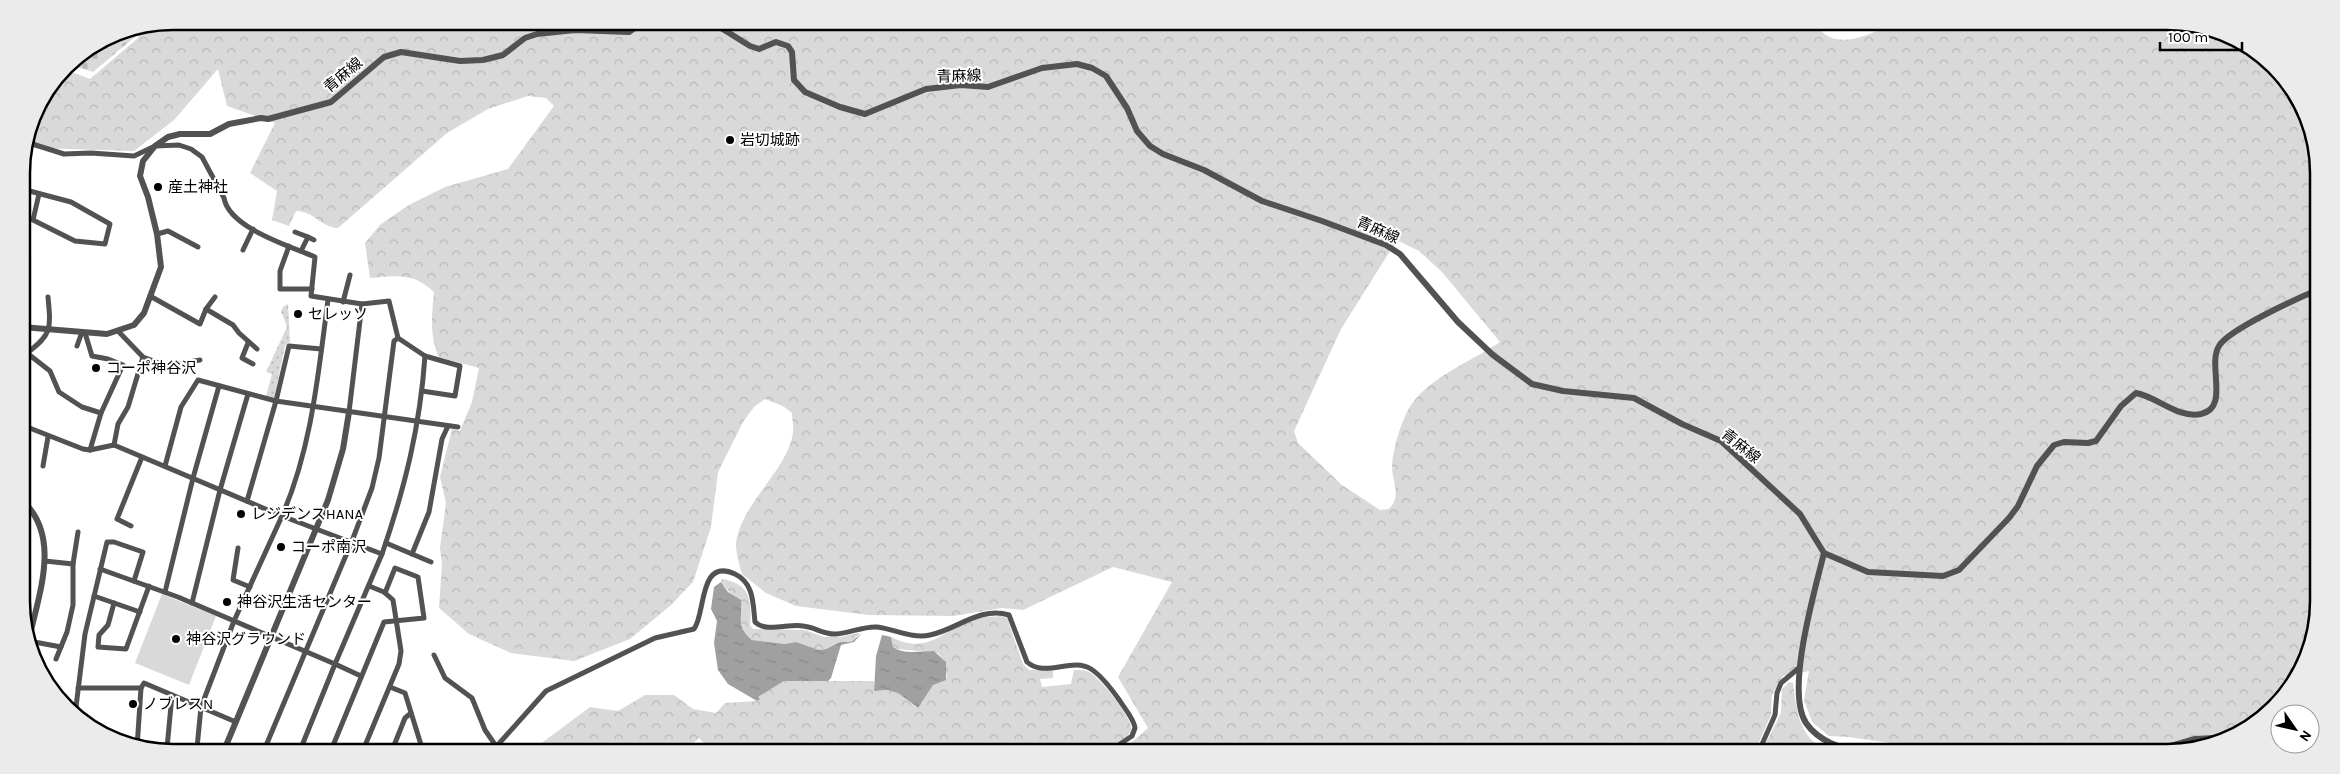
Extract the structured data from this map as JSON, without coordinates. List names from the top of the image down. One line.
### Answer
{"streets":{"street":["青麻線"]},"places":["岩切城跡","産土神社","セレッソ","コーポ神谷沢","レジデンスHANA","コーポ南沢","神谷沢生活センター","神谷沢グラウンド","ノブレスN"],"scale_bar":"100 m","north":"bottom right"}
